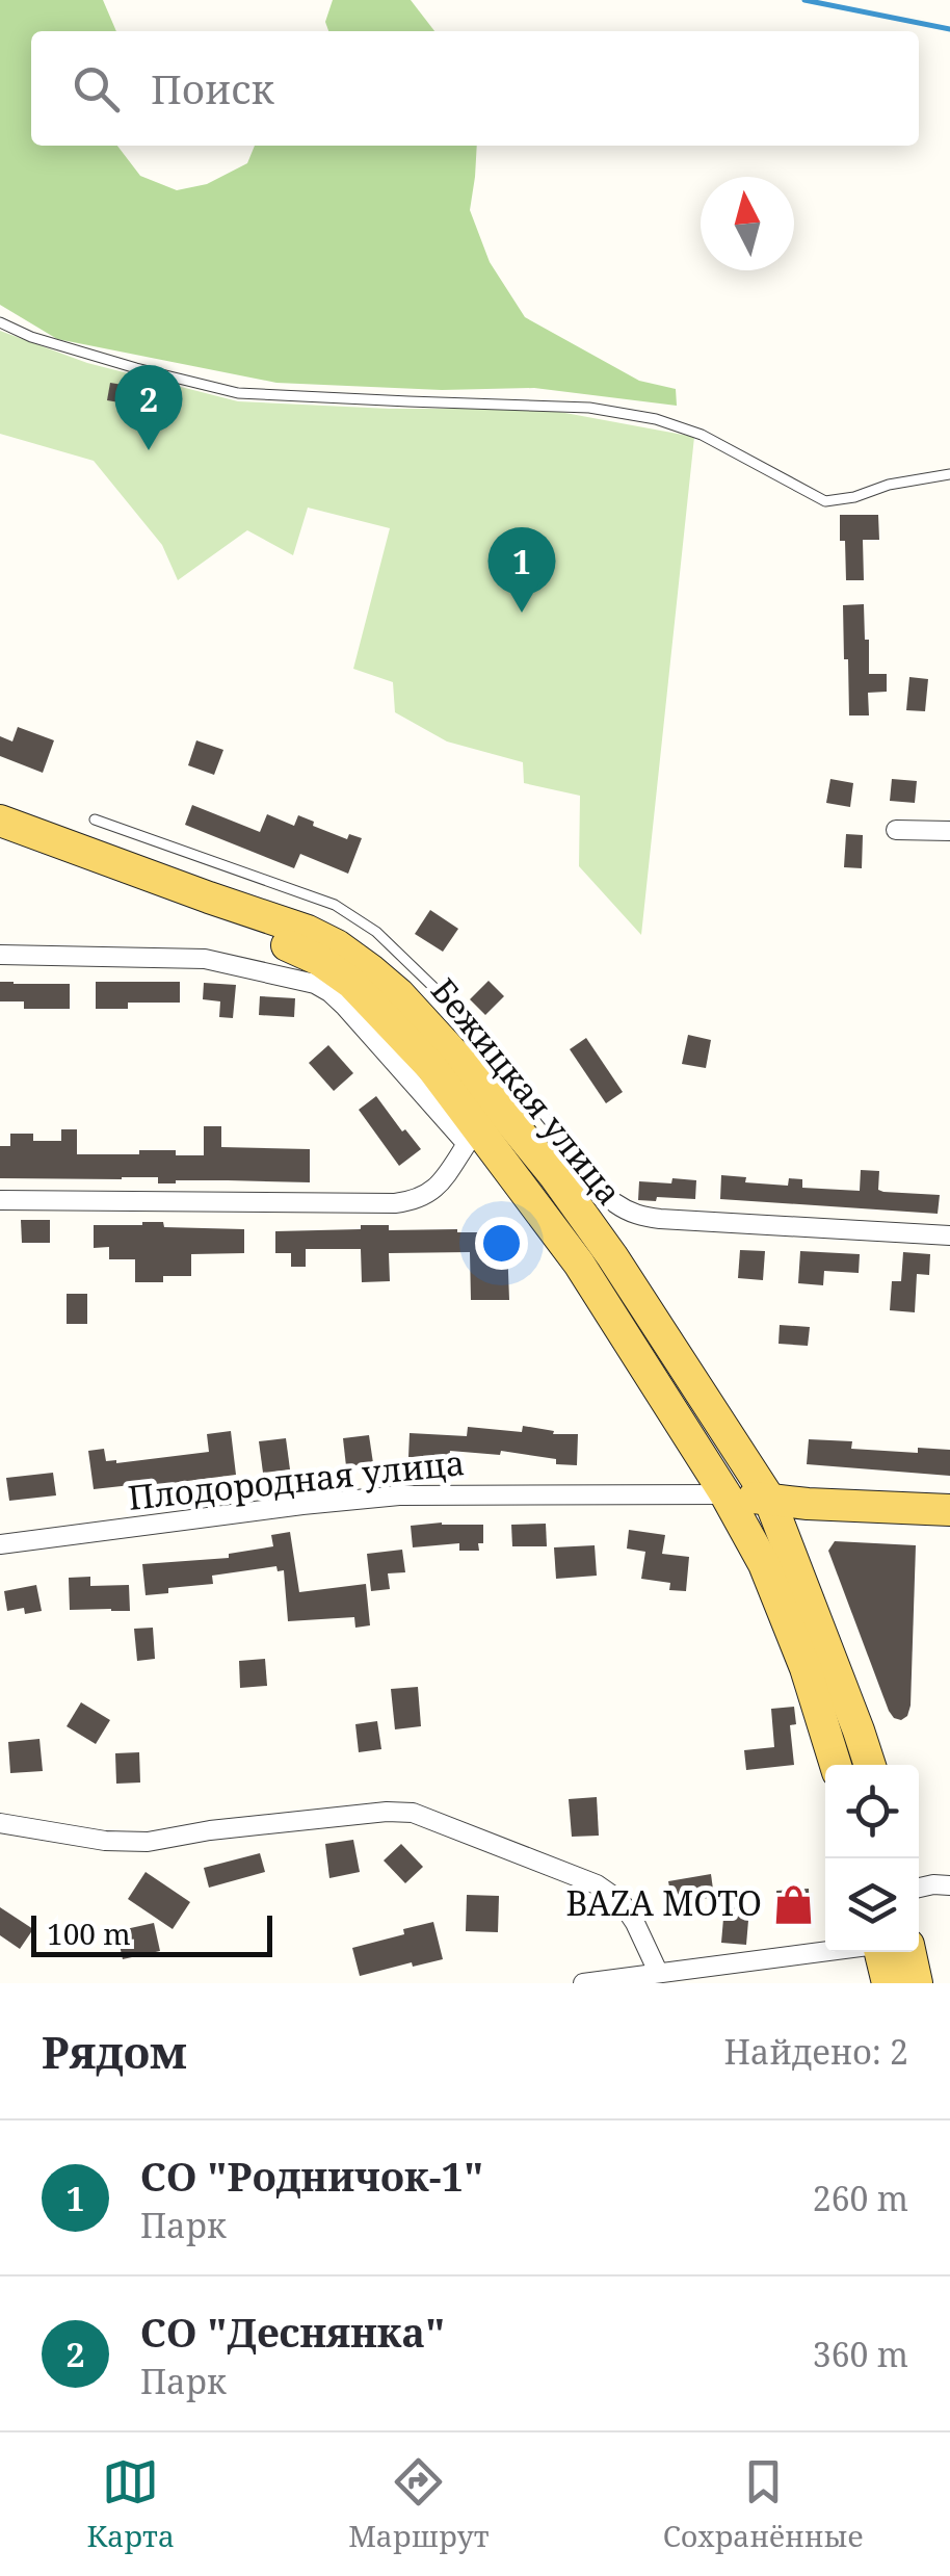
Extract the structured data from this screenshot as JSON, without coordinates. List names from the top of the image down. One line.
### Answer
{"streets":{"main road":["Бежицкая улица"],"street":["Плодородная улица"]},"crossings":[["Бежицкая улица","Плодородная улица"]],"places":{"shop":["BAZA MOTO"]},"scale_bar":"100 m","north":"top","page":{"search":"Поиск","pins":["2","1"],"scale":"100 m","heading":["Рядом","Найдено: 2"],"list":[{"mark":"1","name":"СО \"Родничок-1\"","note":"Парк","value":"260 m"},{"mark":"2","name":"СО \"Деснянка\"","note":"Парк","value":"360 m"}],"nav":["Карта","Маршрут","Сохранённые"]}}
